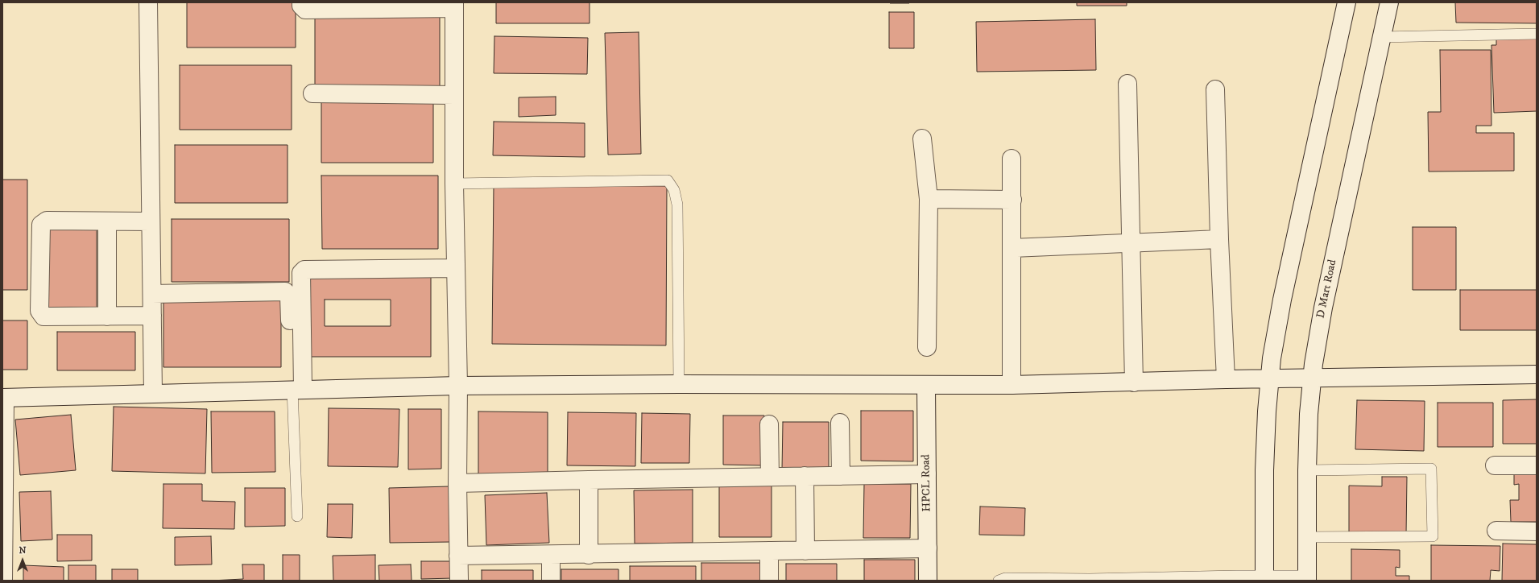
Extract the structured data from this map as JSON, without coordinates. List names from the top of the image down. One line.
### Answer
{"streets":{"street":["D Mart Road","HPCL Road"]},"north":"top"}
